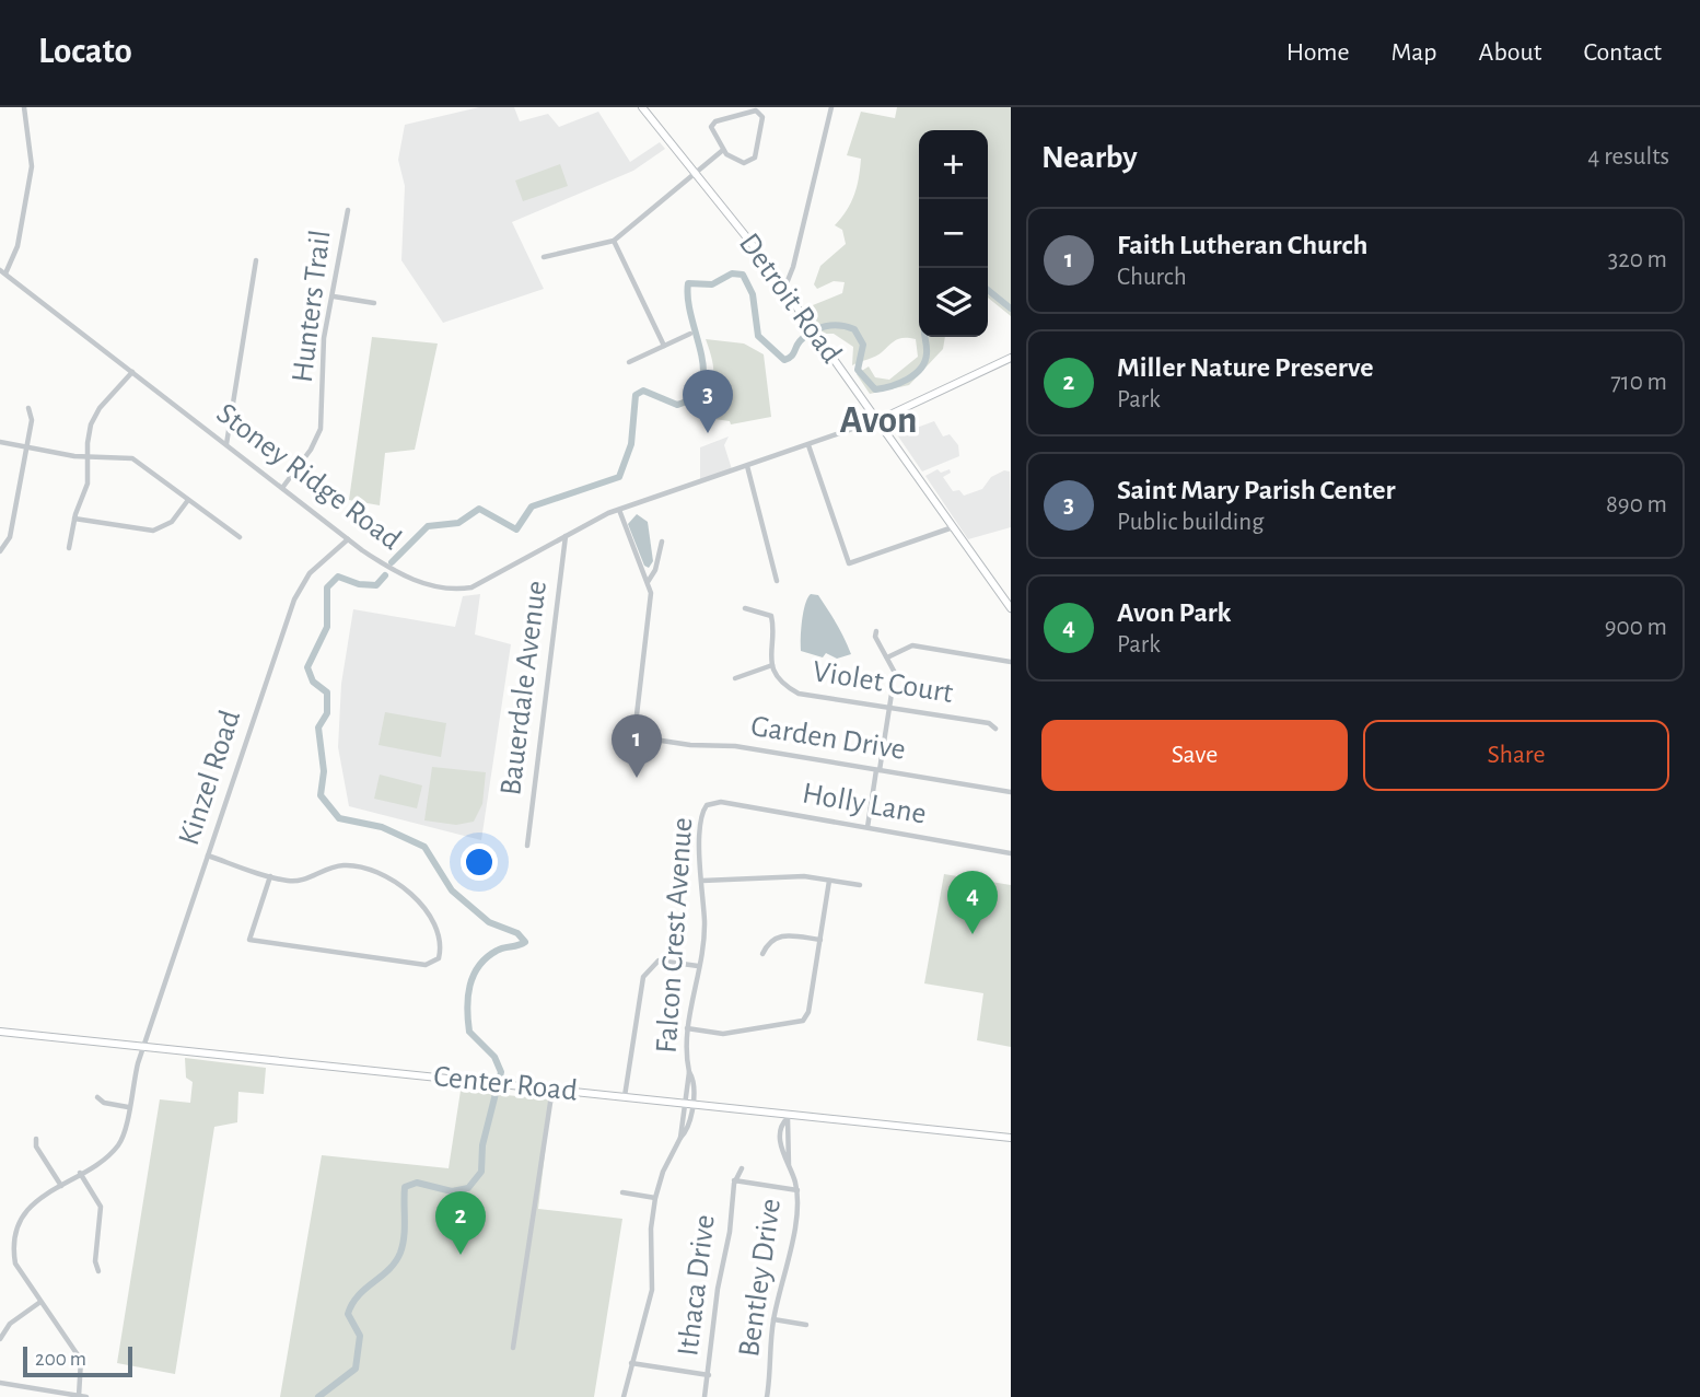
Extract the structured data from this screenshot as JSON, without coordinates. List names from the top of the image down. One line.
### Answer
{"streets":{"main road":["Detroit Road","Center Road"],"street":["Hunters Trail","Stoney Ridge Road","Violet Court","Bauerdale Avenue","Garden Drive","Kinzel Road","Holly Lane","Falcon Crest Avenue","Bentley Drive","Ithaca Drive"]},"crossings":[["Detroit Road","Stoney Ridge Road"],["Hunters Trail","Stoney Ridge Road"],["Stoney Ridge Road","Bauerdale Avenue"],["Stoney Ridge Road","Kinzel Road"],["Kinzel Road","Center Road"],["Holly Lane","Falcon Crest Avenue"],["Falcon Crest Avenue","Center Road"],["Center Road","Bentley Drive"],["Bentley Drive","Ithaca Drive"]],"districts":["Avon"],"scale_bar":"200 m","page":{"header":"Locato","nav":["Home","Map","About","Contact"],"heading":["Nearby","4 results"],"map_buttons":["+","−"],"list":[{"mark":"1","name":"Faith Lutheran Church","note":"Church","value":"320 m"},{"mark":"2","name":"Miller Nature Preserve","note":"Park","value":"710 m"},{"mark":"3","name":"Saint Mary Parish Center","note":"Public building","value":"890 m"},{"mark":"4","name":"Avon Park","note":"Park","value":"900 m"}],"pins":["3","1","4","2"],"buttons":["Save","Share"],"scale":"200 m"}}
